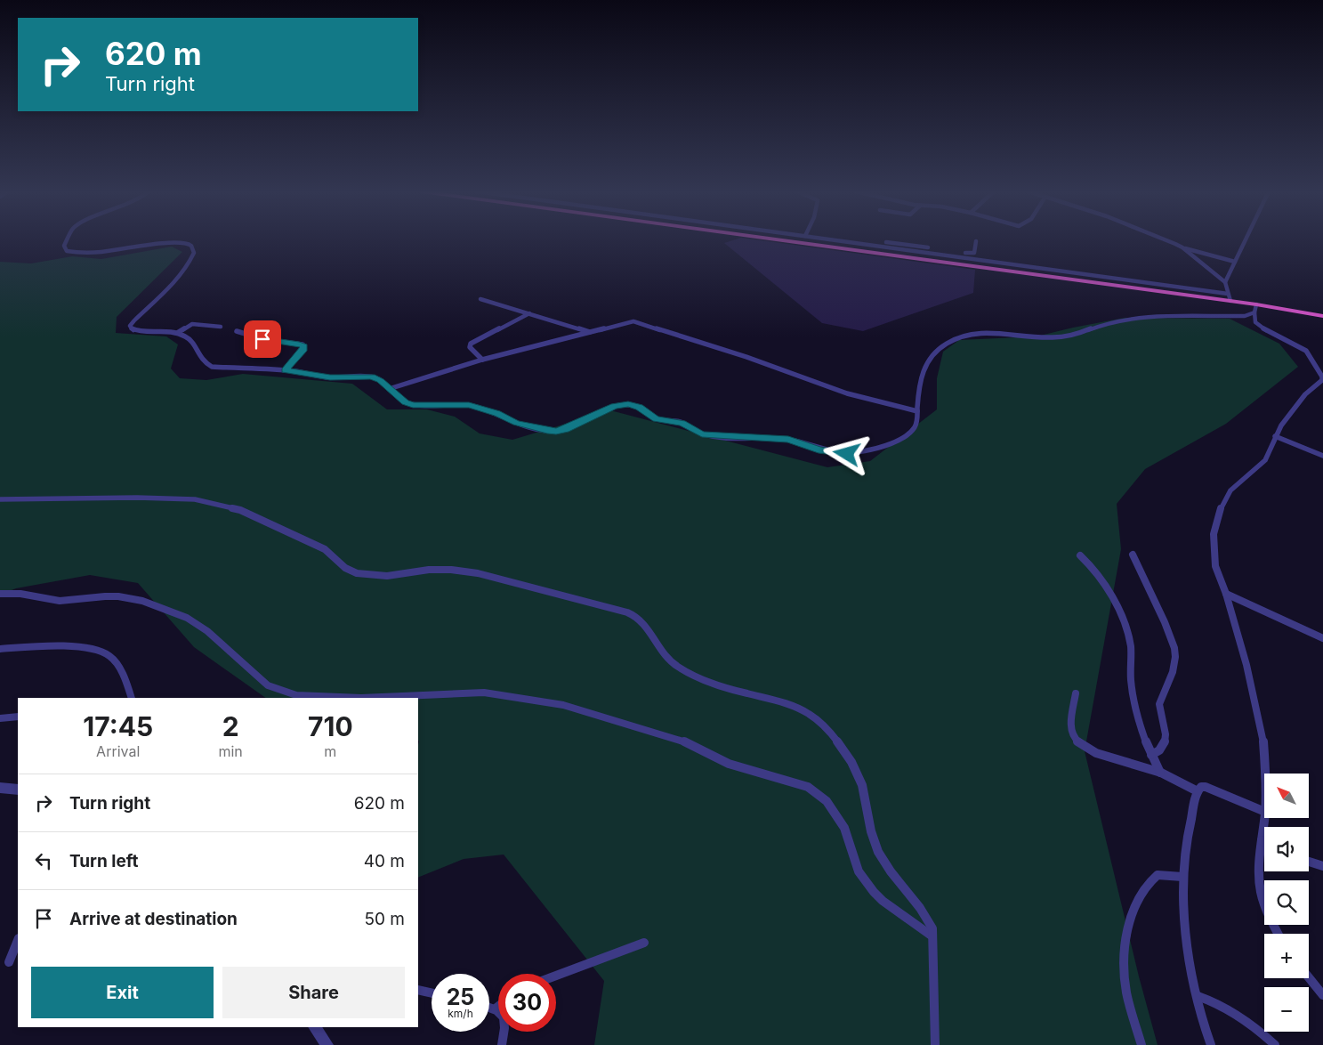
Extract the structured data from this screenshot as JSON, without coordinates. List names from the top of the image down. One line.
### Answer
{"north":"top left","page":{"turn":["620 m","Turn right"],"eta":["17:45","Arrival","2","min","710","m"],"map_buttons":["+","−"],"list":[{"name":"Turn right","value":"620 m"},{"name":"Turn left","value":"40 m"},{"name":"Arrive at destination","value":"50 m"}],"buttons":["Exit","Share"],"speed":"25 km/h","limit":"30"}}
